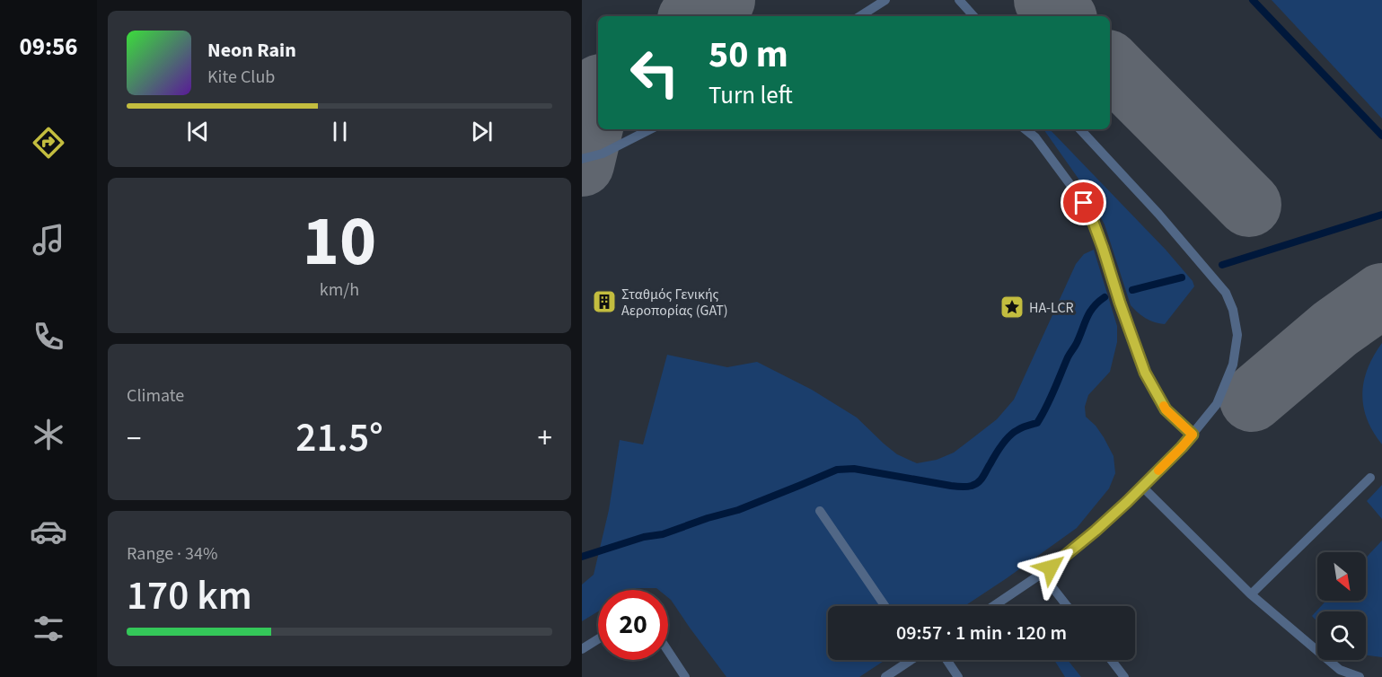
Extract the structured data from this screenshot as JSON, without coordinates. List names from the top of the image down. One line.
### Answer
{"places":{"building":["Σταθμός Γενικής Αεροπορίας (GAT)"],"place":["HA-LCR"]},"north":"bottom right","page":{"tabs":"09:56","turn":["50 m","Turn left"],"song":["Neon Rain","Kite Club"],"tile":[["10","km/h"],"Climate",["Range · 34%","170 km"]],"heat":["−","21.5°","+"],"limit":"20","trip":"09:57 · 1 min · 120 m"}}
